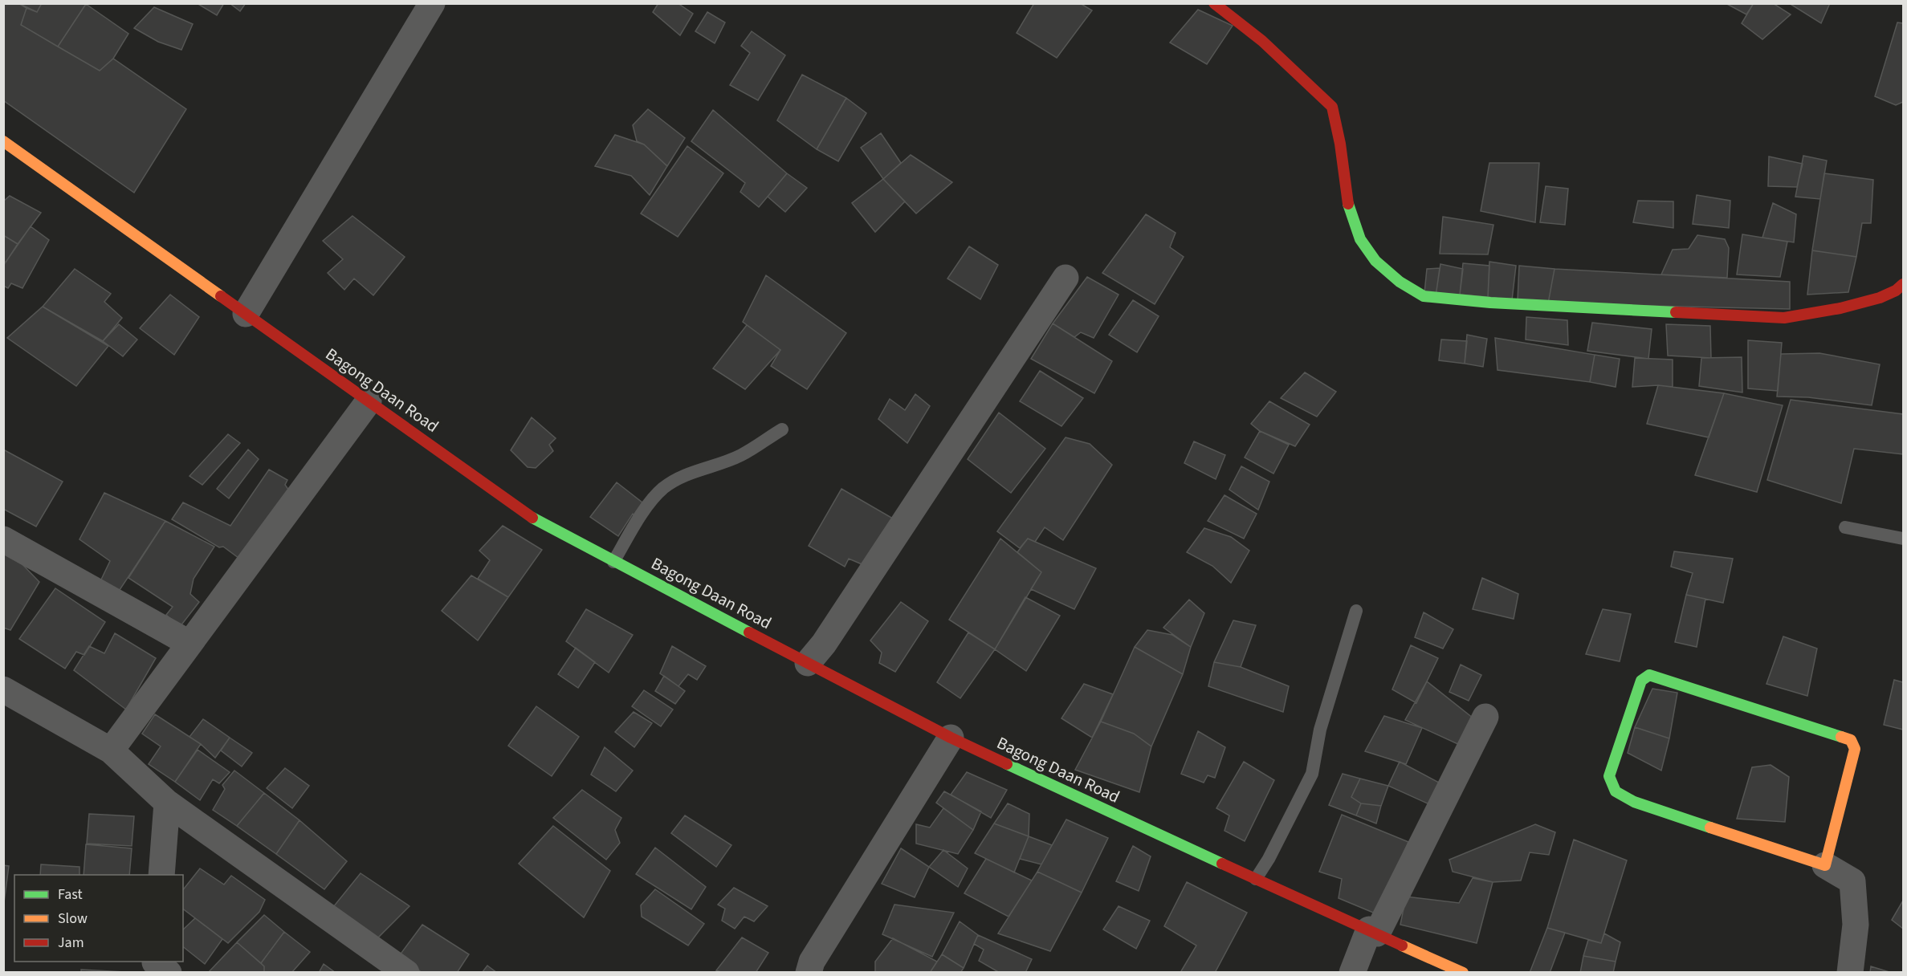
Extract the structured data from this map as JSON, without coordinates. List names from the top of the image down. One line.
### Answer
{"streets":{"street":["Bagong Daan Road"]},"legend":["Fast","Slow","Jam"]}
